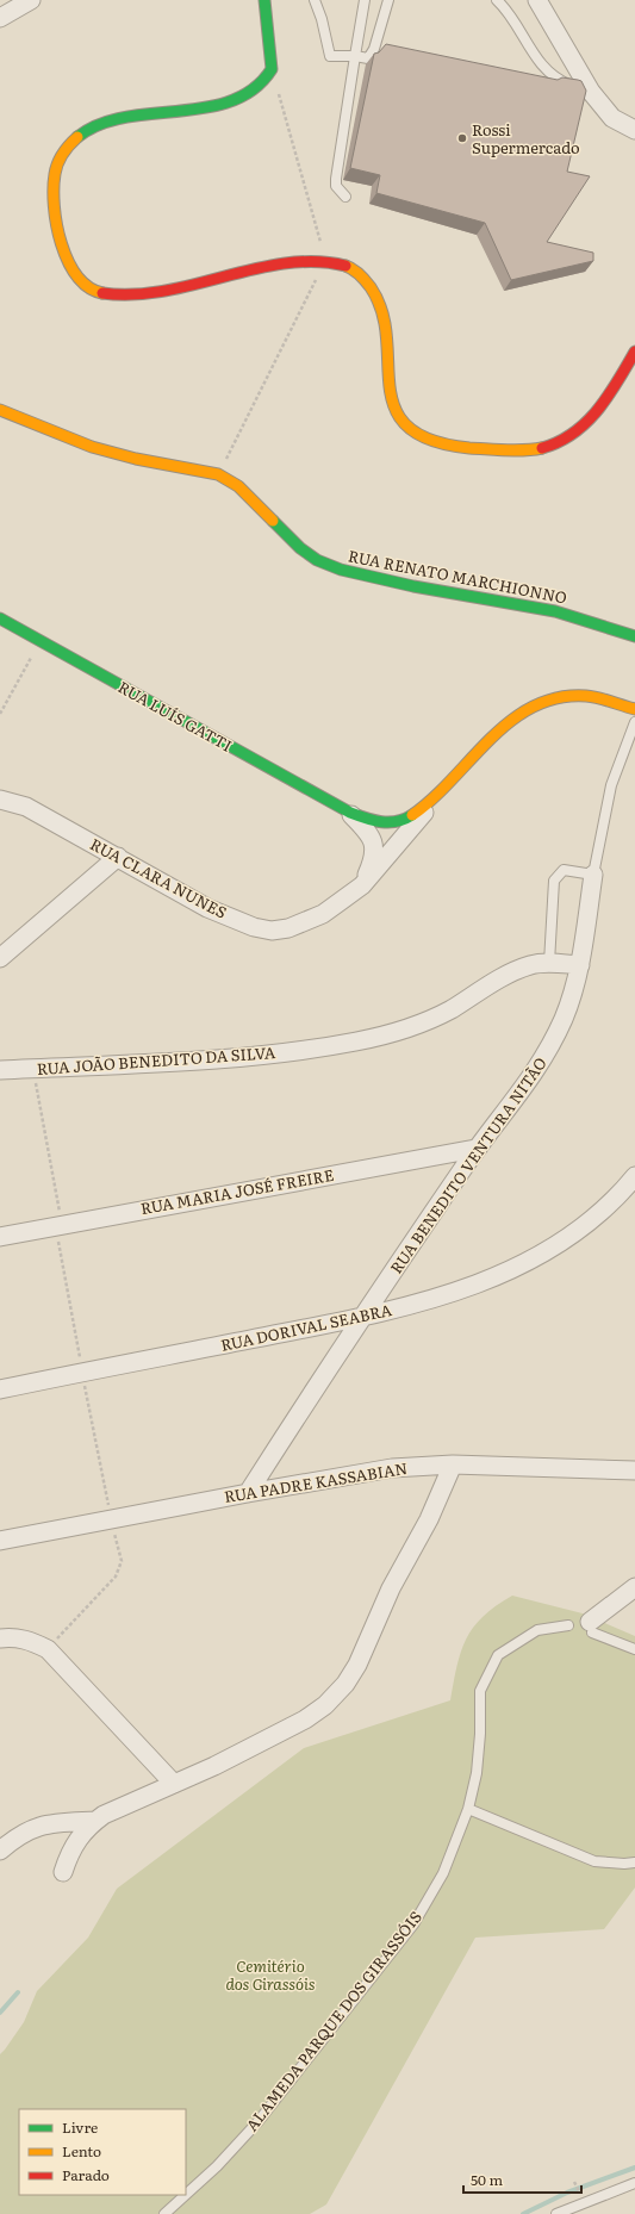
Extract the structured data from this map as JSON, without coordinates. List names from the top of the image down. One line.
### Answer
{"streets":{"street":["RUA RENATO MARCHIONNO","RUA LUÍS GATTI","RUA CLARA NUNES","RUA JOÃO BENEDITO DA SILVA","RUA BENEDITO VENTURA NITÃO","RUA MARIA JOSÉ FREIRE","RUA DORIVAL SEABRA","RUA PADRE KASSABIAN"],"lane":["ALAMEDA PARQUE DOS GIRASSÓIS"]},"crossings":[["RUA LUÍS GATTI","RUA CLARA NUNES"],["RUA JOÃO BENEDITO DA SILVA","RUA BENEDITO VENTURA NITÃO"],["RUA BENEDITO VENTURA NITÃO","RUA MARIA JOSÉ FREIRE"],["RUA BENEDITO VENTURA NITÃO","RUA DORIVAL SEABRA"],["RUA BENEDITO VENTURA NITÃO","RUA PADRE KASSABIAN"]],"parks":["Cemitério dos Girassóis"],"places":["Rossi Supermercado"],"legend":["Livre","Lento","Parado"],"scale_bar":"50 m"}
